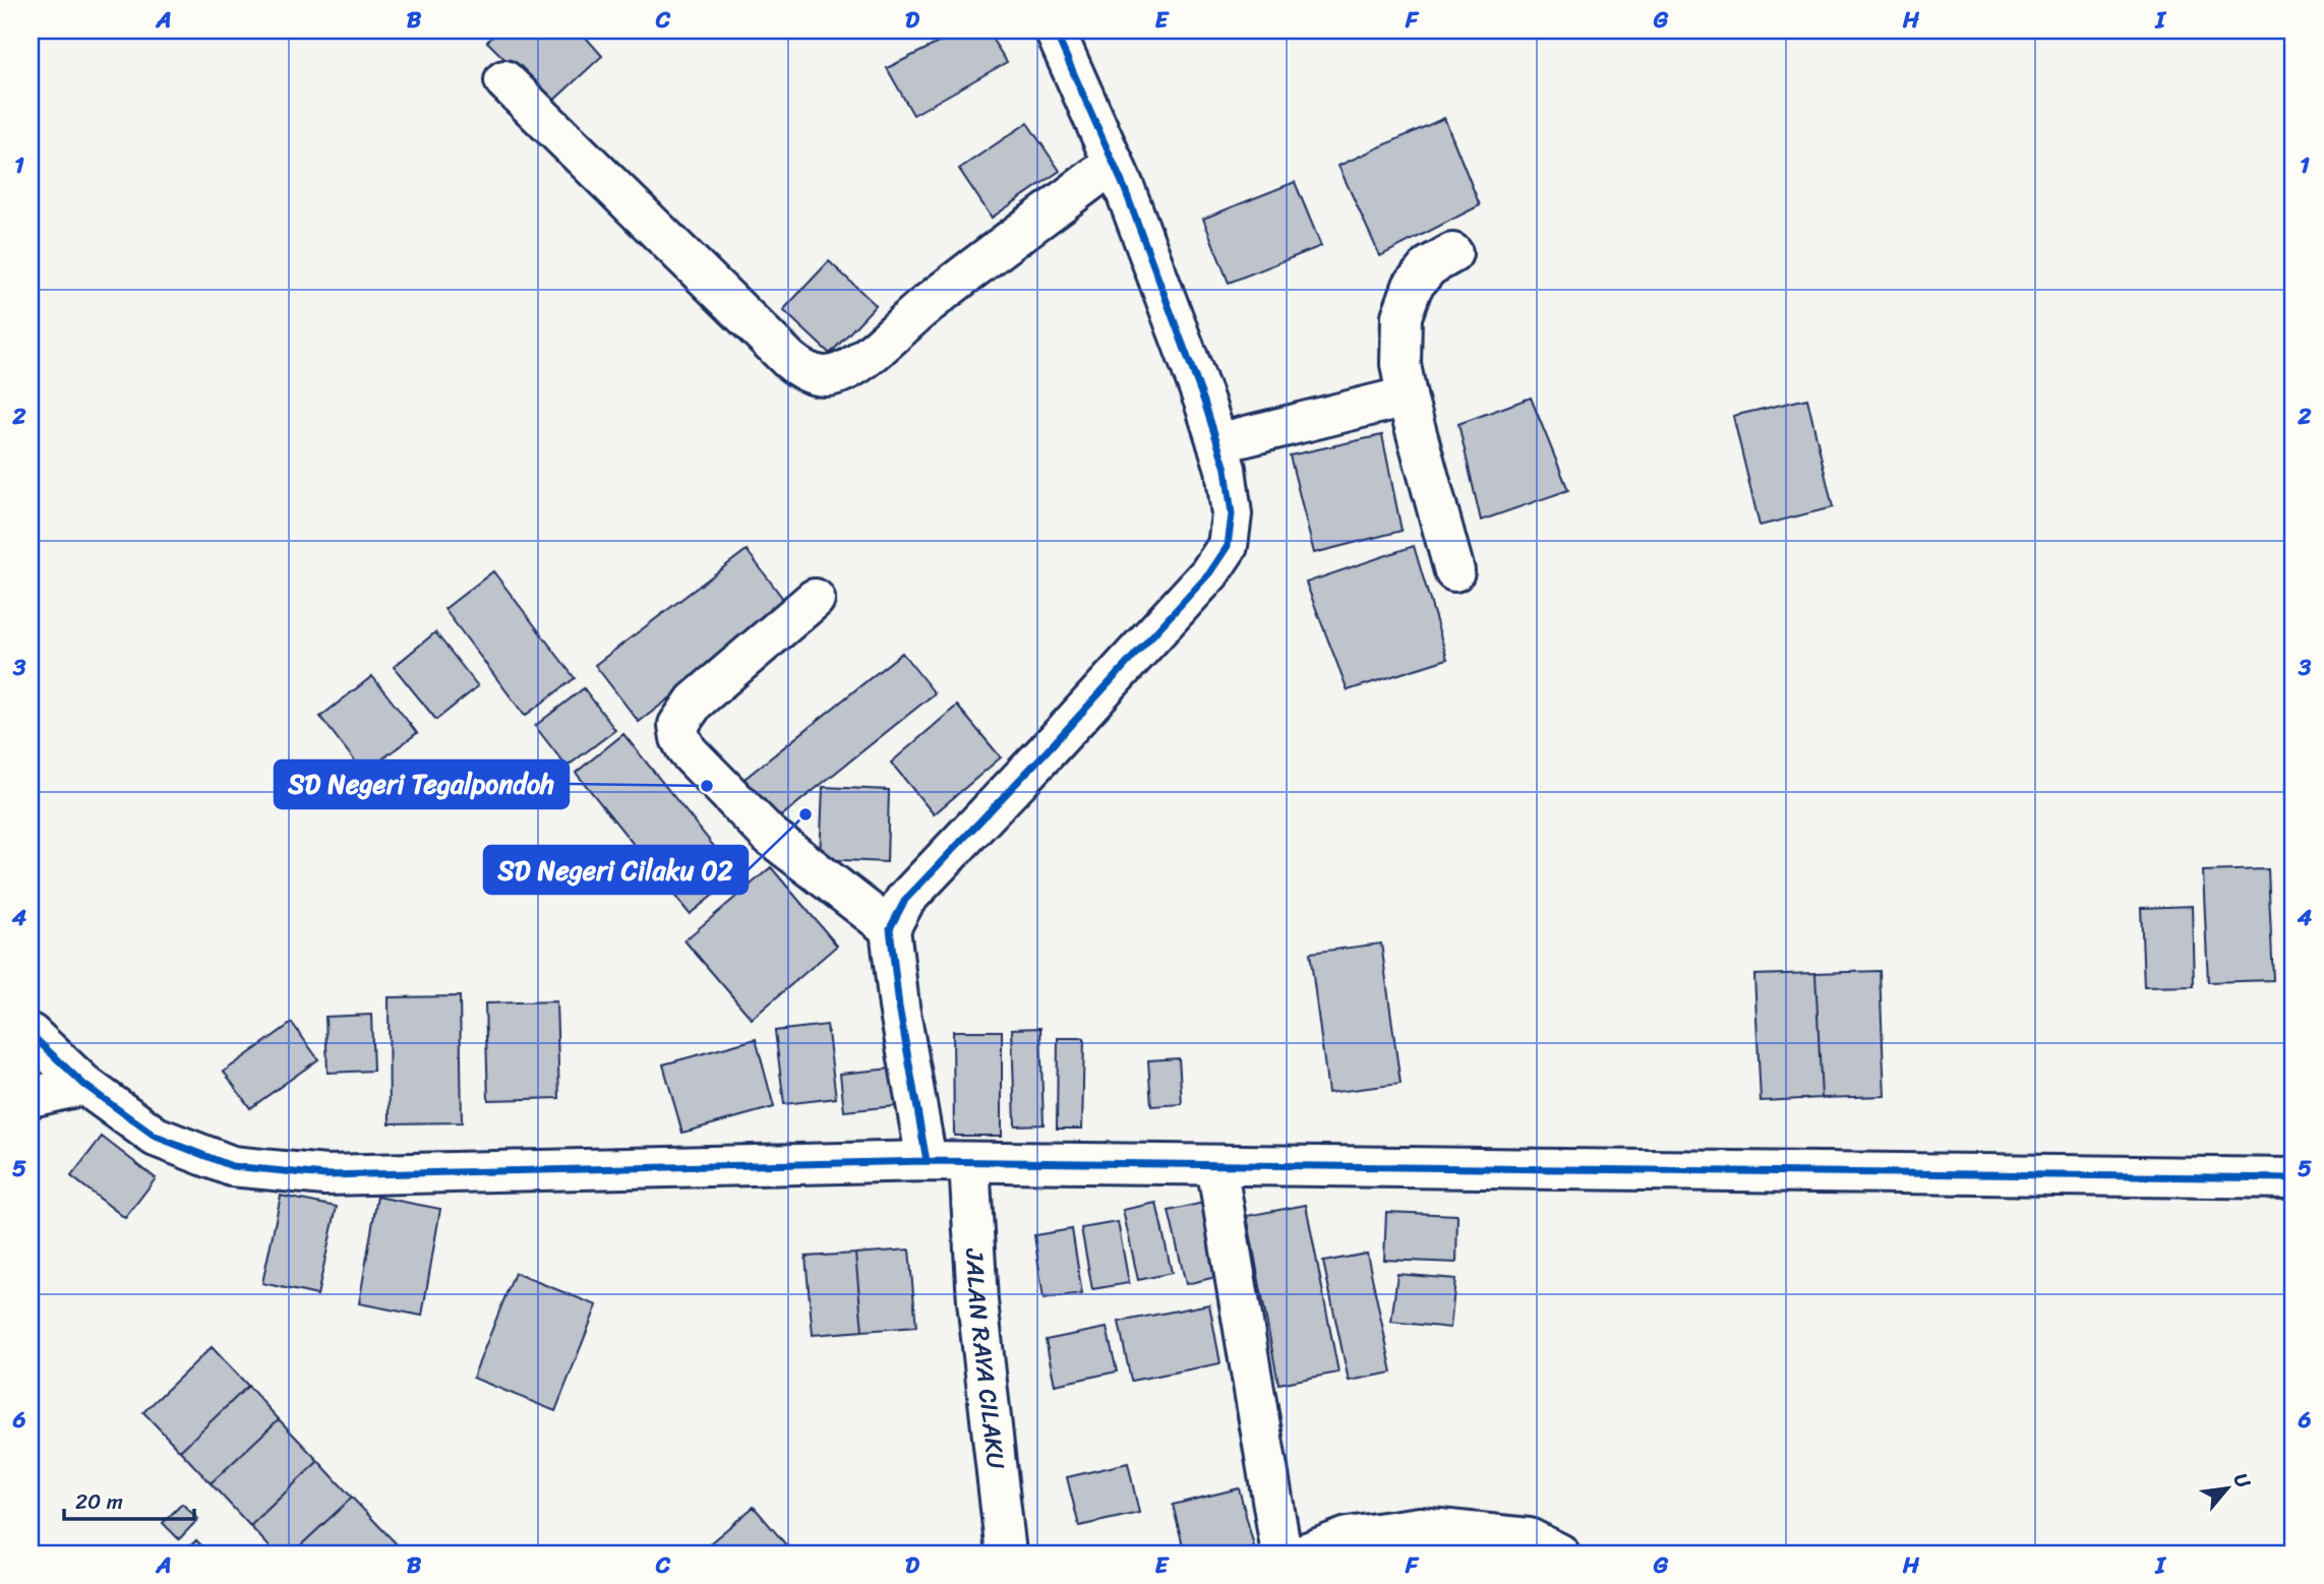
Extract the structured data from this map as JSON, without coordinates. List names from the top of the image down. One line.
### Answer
{"streets":{"street":["JALAN RAYA CILAKU"]},"places":["SD Negeri Tegalpondoh","SD Negeri Cilaku 02"],"scale_bar":"20 m","north":"top right","grid":{"columns":["A","B","C","D","E","F","G","H","I"],"rows":["1","2","3","4","5","6"]}}
